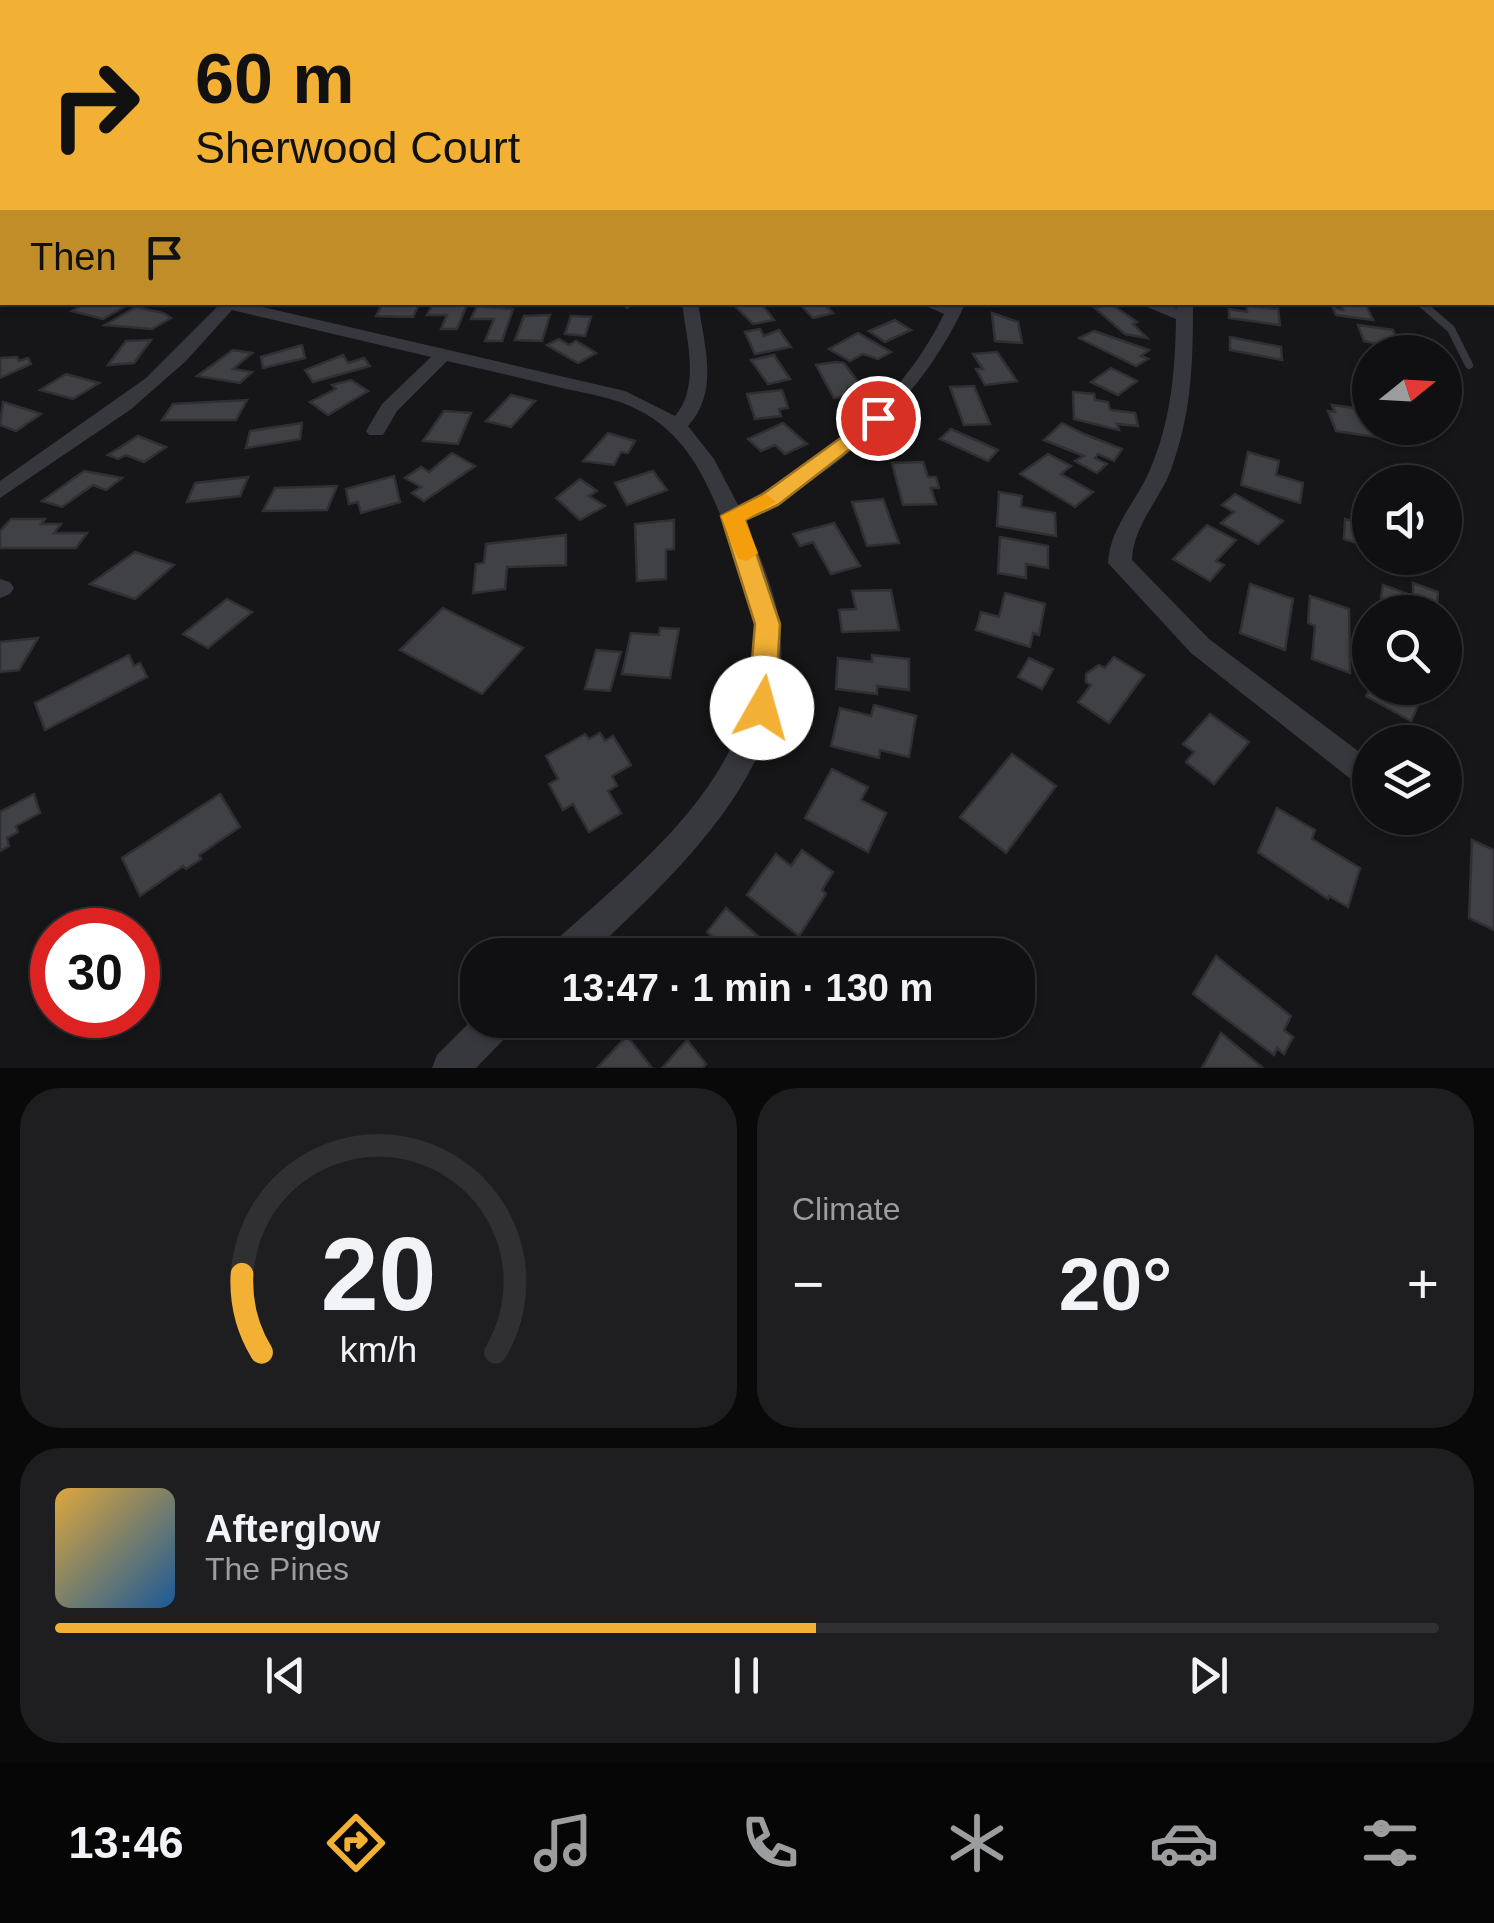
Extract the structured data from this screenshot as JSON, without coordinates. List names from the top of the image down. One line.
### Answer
{"north":"right","page":{"turn":["60 m","Sherwood Court"],"then":"Then","limit":"30","trip":"13:47 · 1 min · 130 m","tile":"Climate","heat":["−","20°","+"],"song":["Afterglow","The Pines"],"tabs":"13:46","gauge":["20","km/h"]}}
